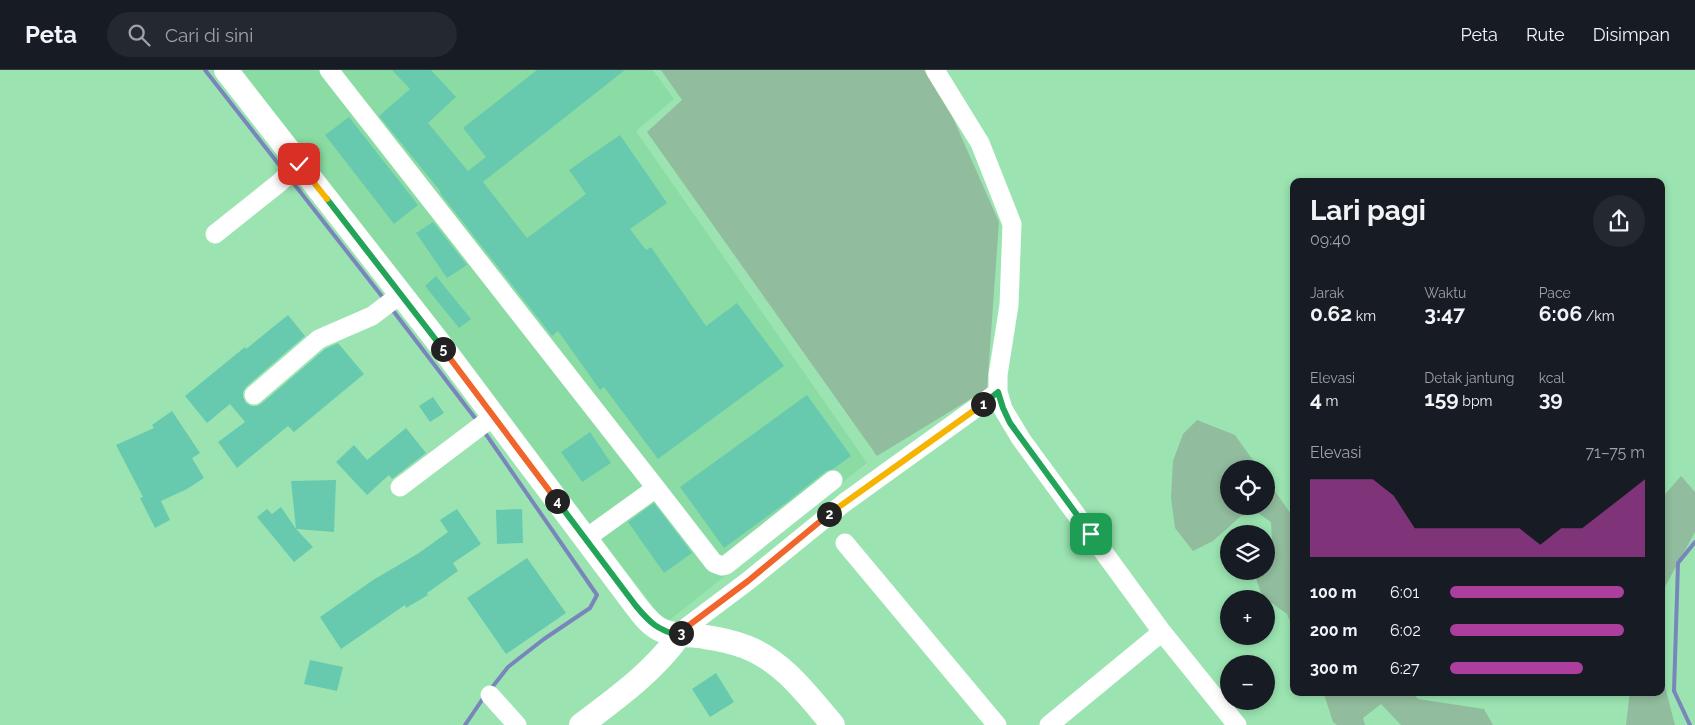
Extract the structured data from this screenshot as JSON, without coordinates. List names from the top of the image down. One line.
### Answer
{"page":{"header":"Peta","search":"Cari di sini","nav":["Peta","Rute","Disimpan"],"heading":["Lari pagi","09:40"],"stats":[["Jarak","0.62 km"],["Waktu","3:47"],["Pace","6:06 /km"],["Elevasi","4 m"],["Detak jantung","159 bpm"],["kcal","39"]],"pins":["5","1","4","2","3"],"chart":["Elevasi","71–75 m"],"map_buttons":["+","−"],"list":[{"name":"100 m","note":"6:01"},{"name":"200 m","note":"6:02"},{"name":"300 m","note":"6:27"}]}}
